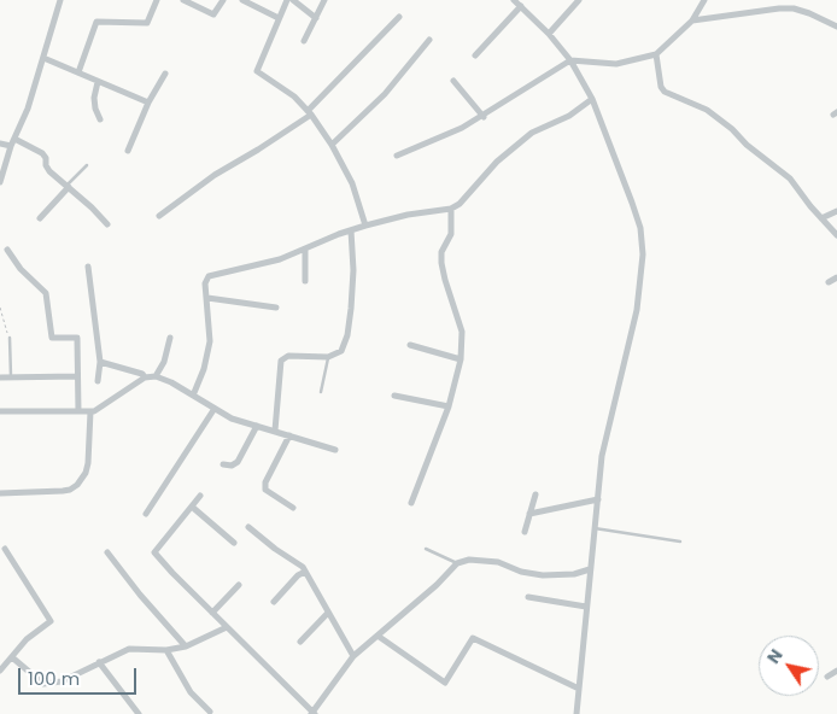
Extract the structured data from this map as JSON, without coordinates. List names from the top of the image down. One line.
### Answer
{"scale_bar":"100 m","north":"top left"}
